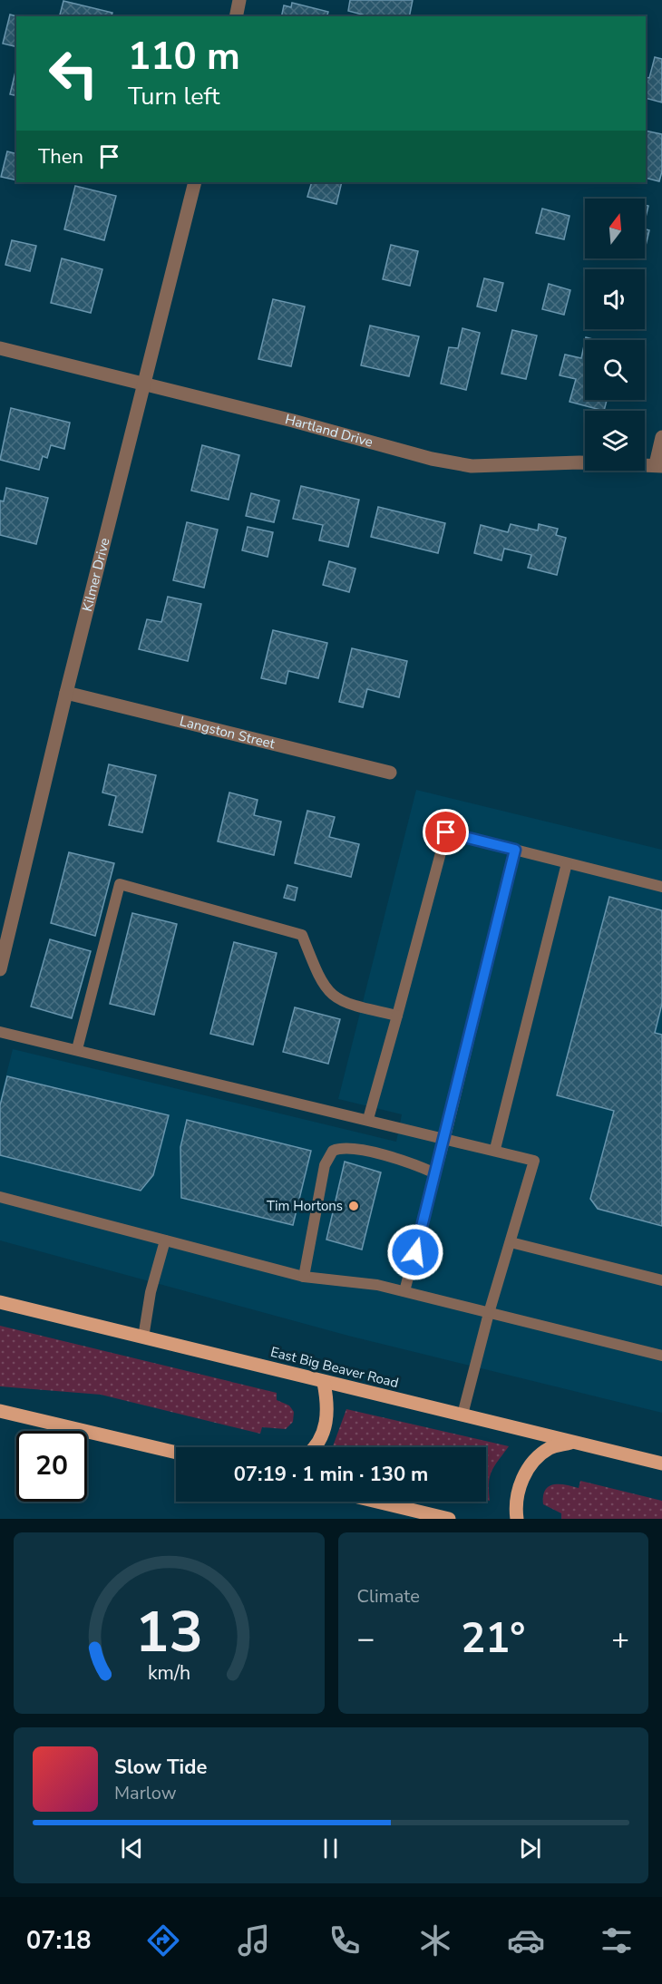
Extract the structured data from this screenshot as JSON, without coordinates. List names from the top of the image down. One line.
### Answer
{"streets":{"main road":["East Big Beaver Road"],"street":["Hartland Drive","Kilmer Drive","Langston Street"]},"crossings":[["Hartland Drive","Kilmer Drive"],["Kilmer Drive","Langston Street"]],"places":["Tim Hortons"],"north":"top","page":{"turn":["110 m","Turn left"],"then":"Then","limit":"20","trip":"07:19 · 1 min · 130 m","tile":"Climate","heat":["−","21°","+"],"song":["Slow Tide","Marlow"],"tabs":"07:18","gauge":["13","km/h"]}}
